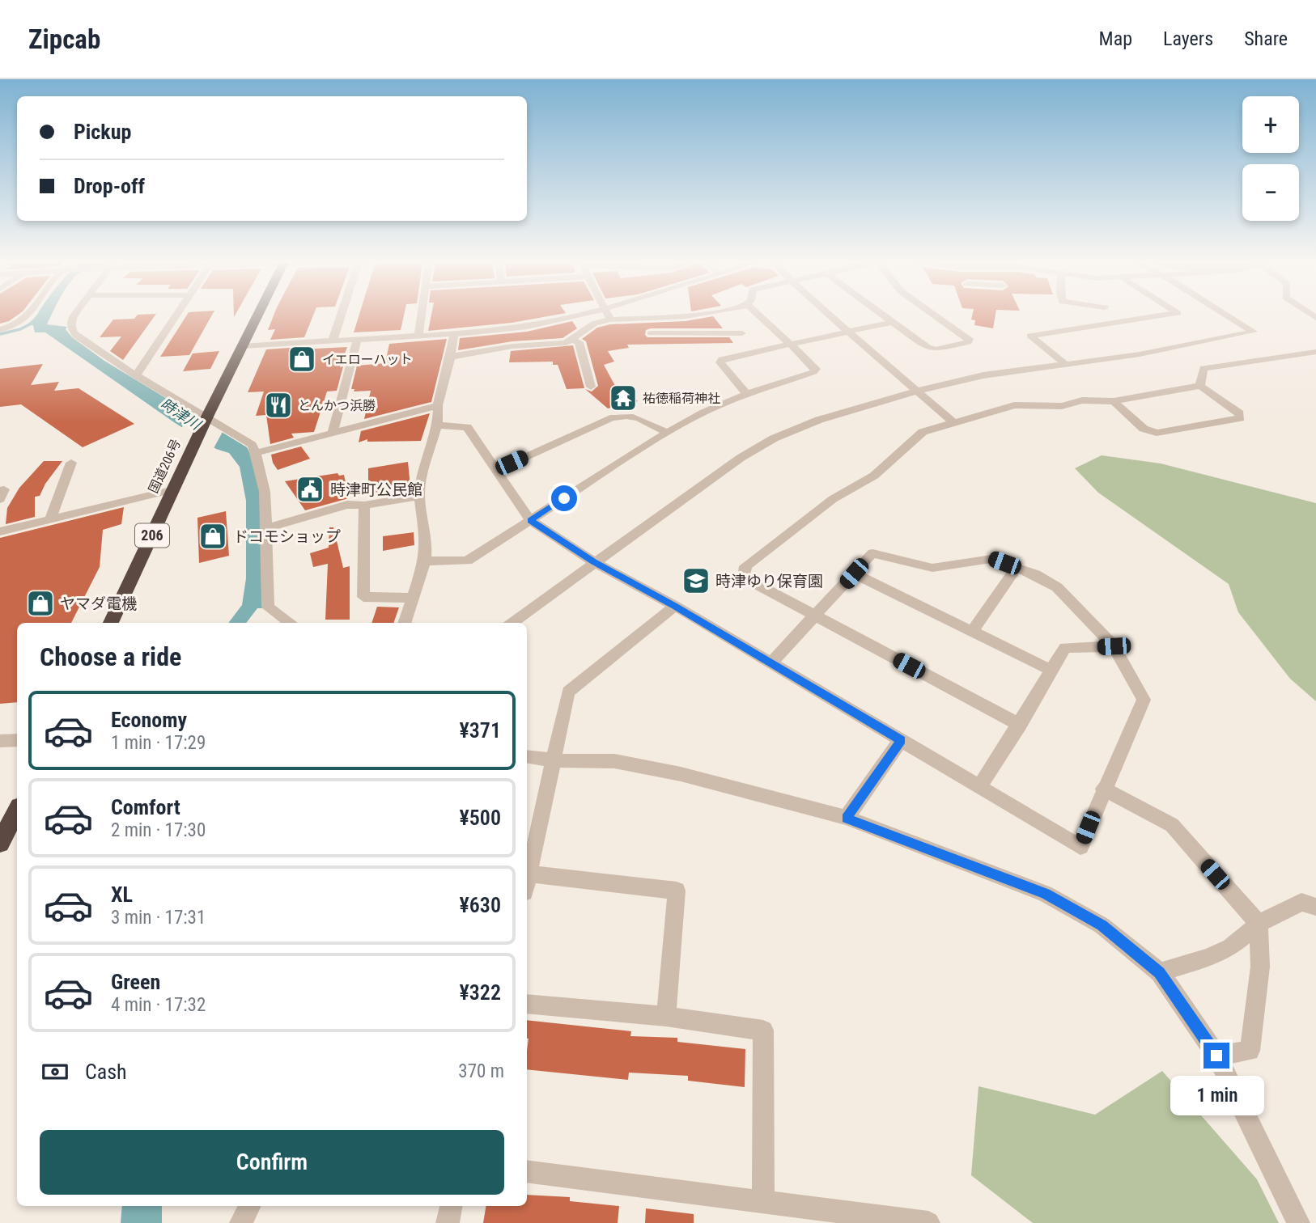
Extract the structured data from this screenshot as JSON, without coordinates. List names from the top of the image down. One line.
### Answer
{"streets":{"highway":["国道206号","206"]},"water":["時津川"],"places":{"shop":["イエローハット","ドコモショップ","ヤマダ電機"],"temple":["祐徳稲荷神社"],"restaurant":["とんかつ浜勝"],"public building":["時津町公民館"],"school or university":["時津ゆり保育園"]},"page":{"header":"Zipcab","nav":["Map","Layers","Share"],"map_buttons":["+","−"],"banner":["Pickup","Drop-off"],"heading":"Choose a ride","list":[{"name":"Economy","note":"1 min · 17:29","value":"¥371"},{"name":"Comfort","note":"2 min · 17:30","value":"¥500"},{"name":"XL","note":"3 min · 17:31","value":"¥630"},{"name":"Green","note":"4 min · 17:32","value":"¥322"}],"pay":["Cash","370 m"],"bubble":"1 min","buttons":"Confirm"}}
